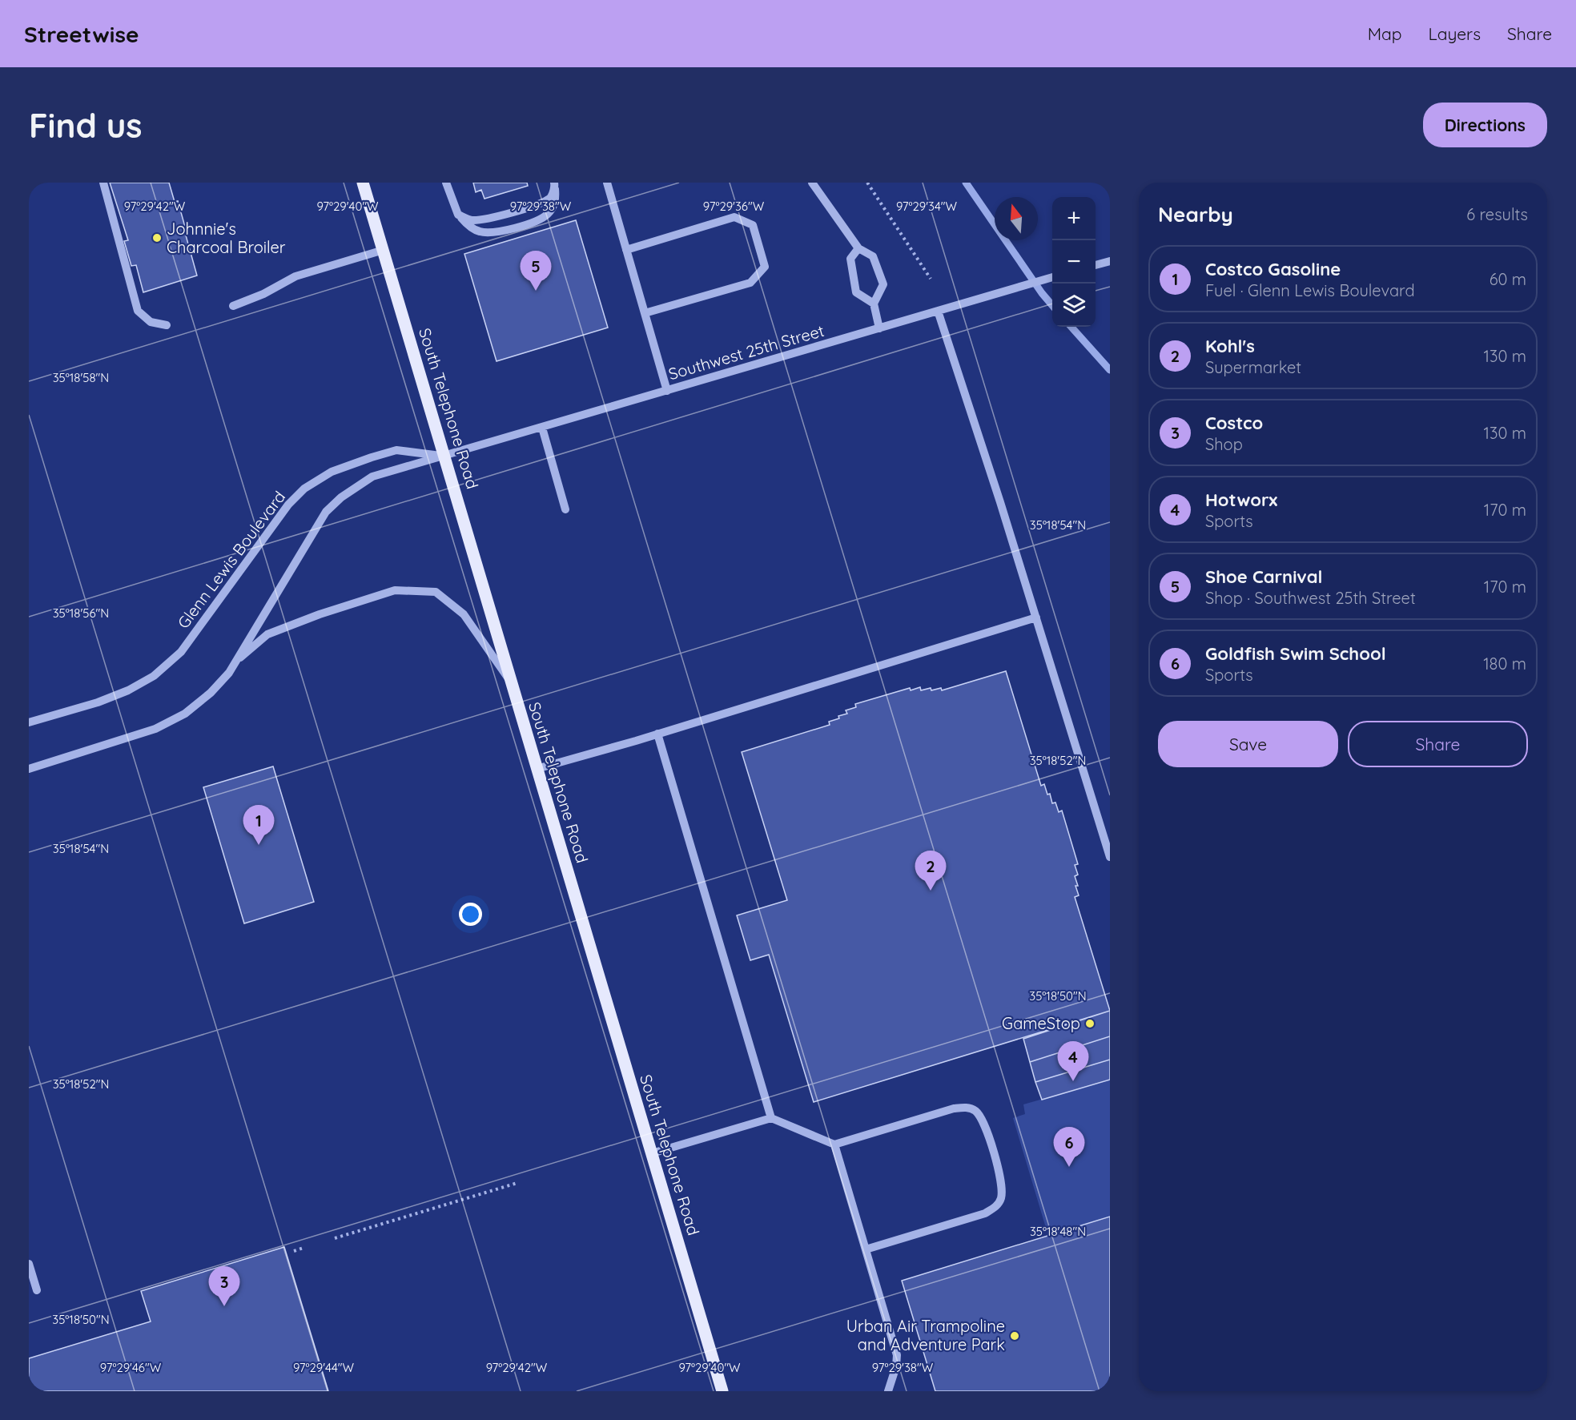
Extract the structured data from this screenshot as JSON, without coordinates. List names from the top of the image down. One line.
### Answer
{"streets":{"main road":["South Telephone Road"],"street":["Southwest 25th Street","Glenn Lewis Boulevard"]},"crossings":[["Southwest 25th Street","South Telephone Road"],["Southwest 25th Street","Glenn Lewis Boulevard"],["South Telephone Road","Glenn Lewis Boulevard"]],"places":["Johnnie's Charcoal Broiler","GameStop","Urban Air Trampoline and Adventure Park"],"north":"top","page":{"header":"Streetwise","nav":["Map","Layers","Share"],"buttons":["Directions",["Save","Share"]],"title":"Find us","heading":["Nearby","6 results"],"map_buttons":["+","−"],"list":[{"mark":"1","name":"Costco Gasoline","note":"Fuel · Glenn Lewis Boulevard","value":"60 m"},{"mark":"2","name":"Kohl's","note":"Supermarket","value":"130 m"},{"mark":"3","name":"Costco","note":"Shop","value":"130 m"},{"mark":"4","name":"Hotworx","note":"Sports","value":"170 m"},{"mark":"5","name":"Shoe Carnival","note":"Shop · Southwest 25th Street","value":"170 m"},{"mark":"6","name":"Goldfish Swim School","note":"Sports","value":"180 m"}],"pins":["5","1","2","4","6","3"]},"coordinates":["97°29'42\"W","97°29'40\"W","97°29'38\"W","97°29'36\"W","97°29'34\"W","35°18'58\"N","35°18'54\"N","35°18'56\"N","35°18'52\"N","35°18'50\"N","35°18'48\"N","97°29'46\"W","97°29'44\"W"]}
